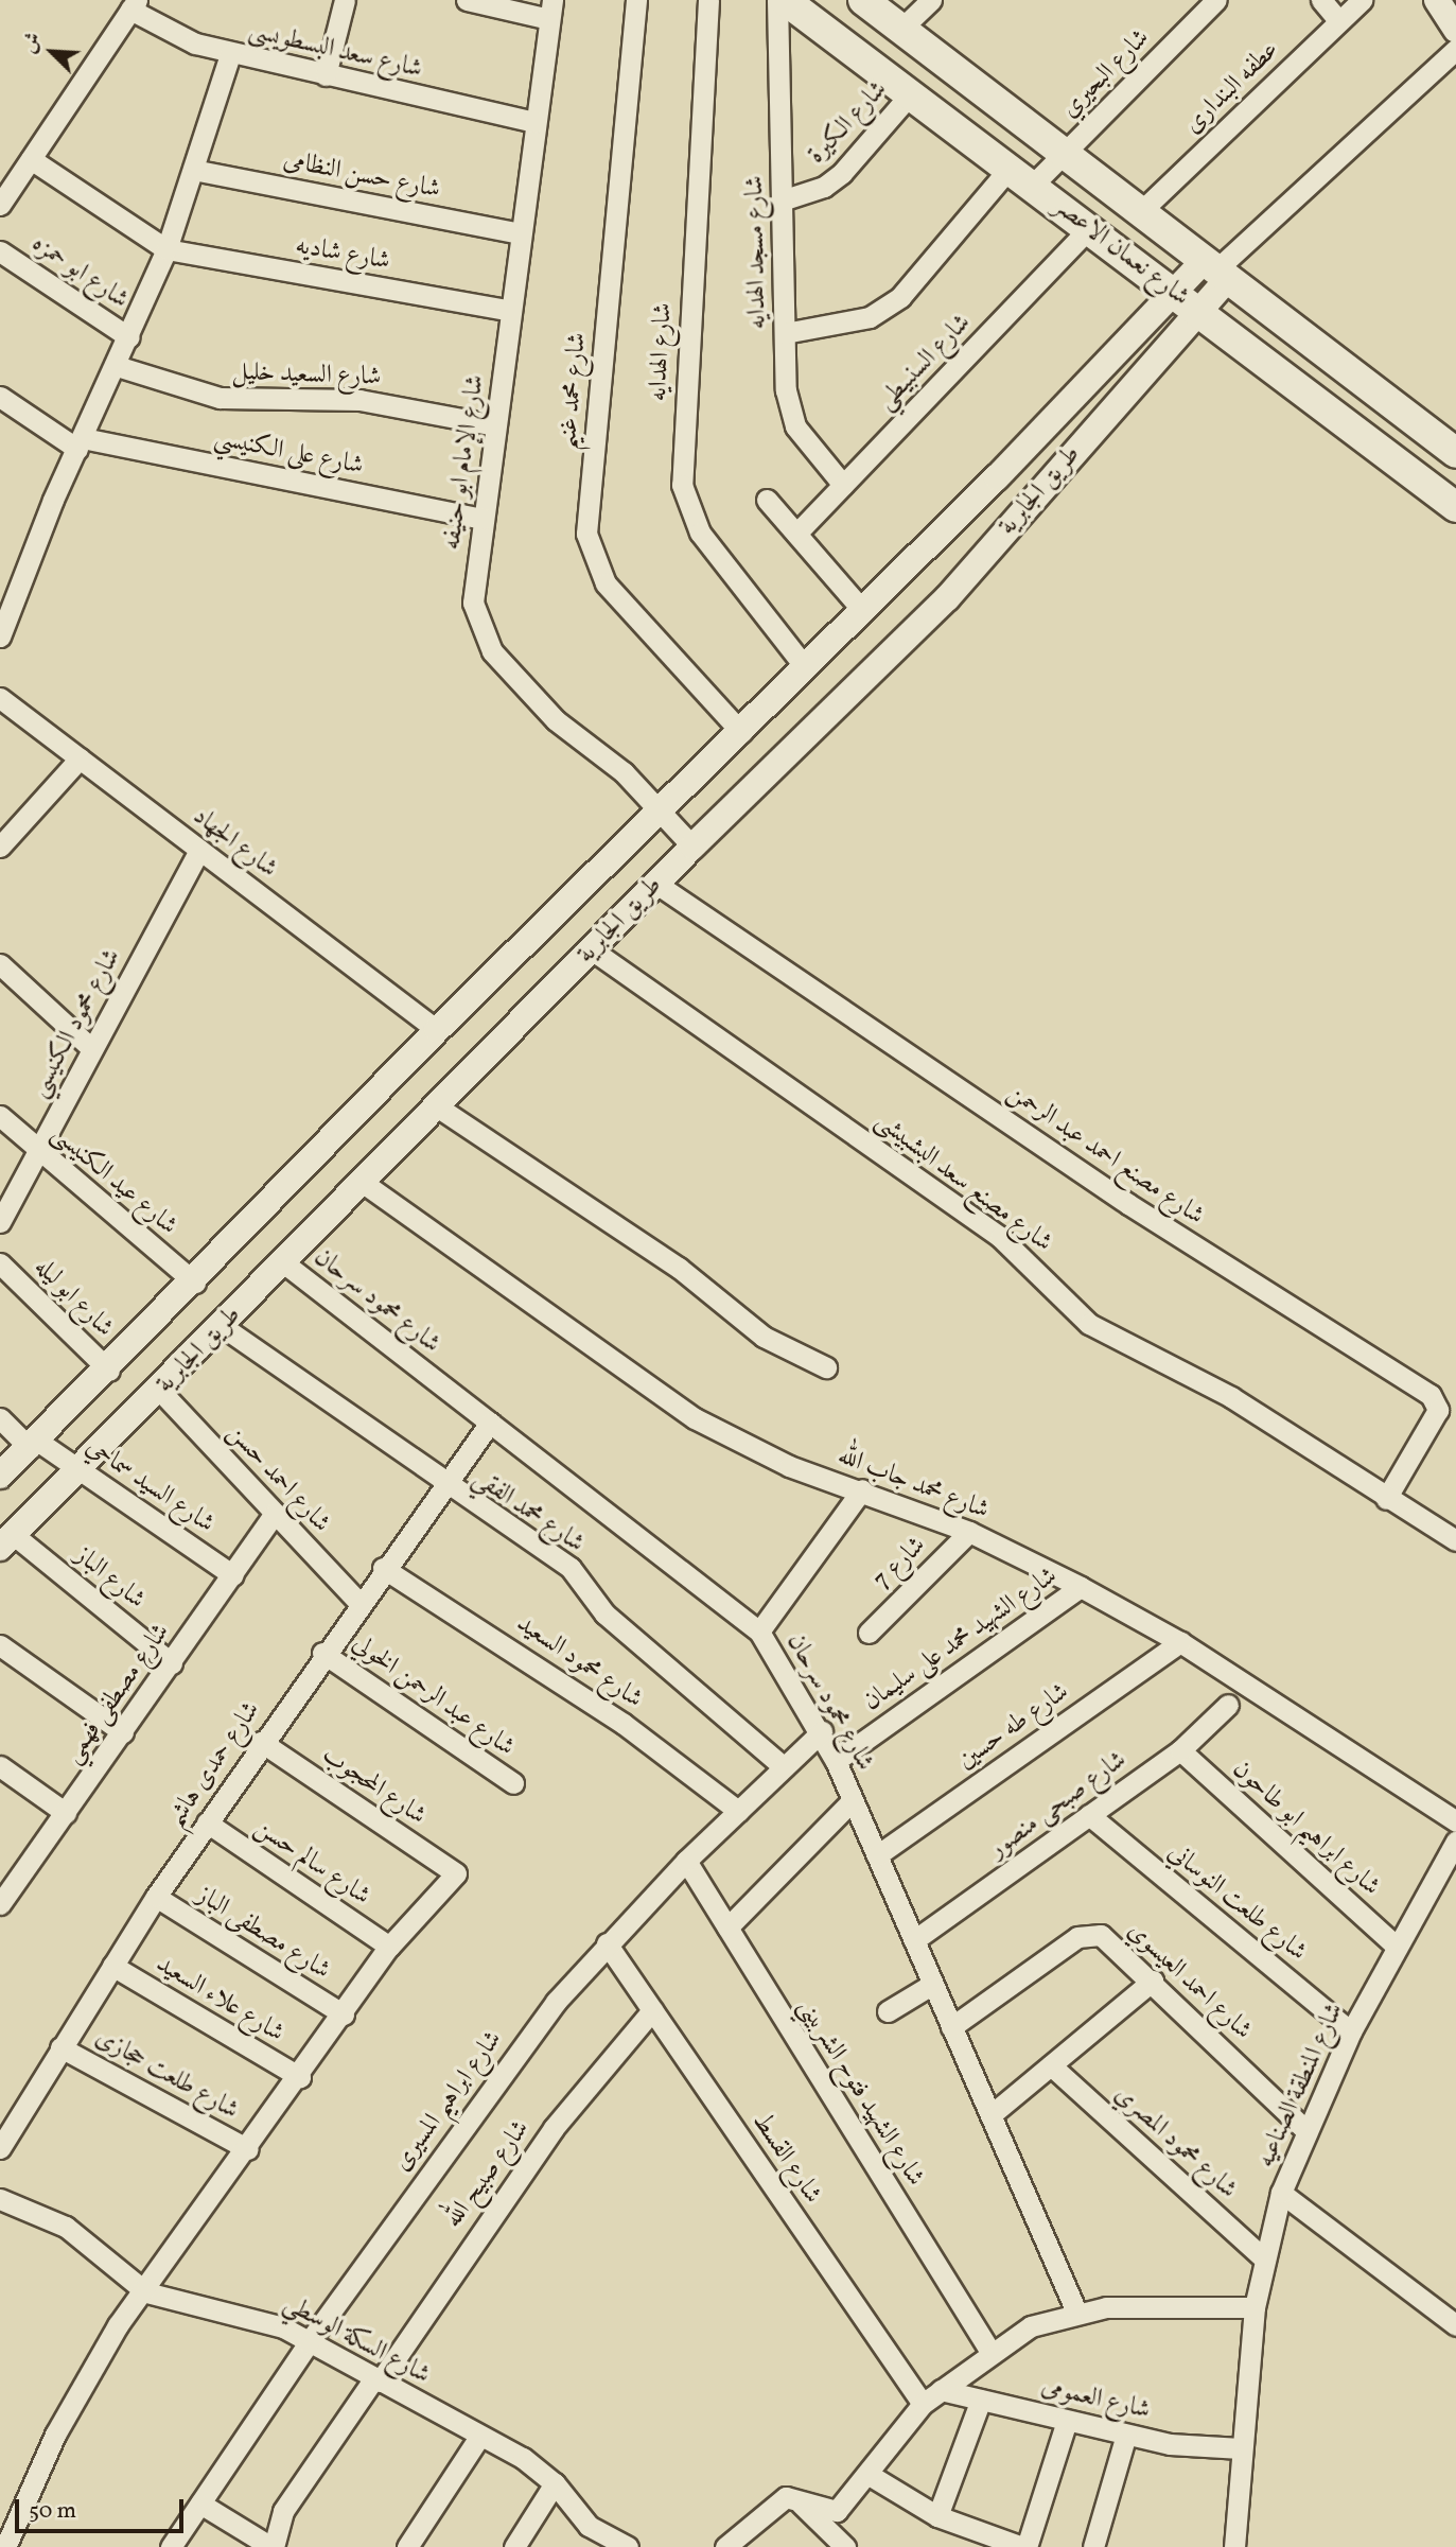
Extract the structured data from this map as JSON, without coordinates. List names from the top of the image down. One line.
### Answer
{"streets":{"main road":["شارع نعمان الاعصر"],"street":["شارع سعد البسطويسى","شارع البحيري","عطفه البندارى","شارع الكيرة","شارع حسن النظامى","شارع مسجد الهدايه","شارع شاديه","شارع ابو حمزه","شارع الهدايه","شارع السنبيطي","شارع السعيد خليل","شارع محمد غنيم","شارع على الكنيسي","شارع الإمام ابو حنيفه","طريق الجابرية","شارع الجهاد","شارع محمود الكنيسي","شارع مصنع احمد عبد الرحمن","شارع عيد الكنيسى","شارع مصنع سعد البشبيشى","شارع ابو ليله","شارع محمود سرحان","شارع احمد حسن","شارع محمد جاب الله","شارع السيد سماحي","شارع محمد الفقي","شارع 7","شارع الباز","شارع الشهيد محمد على سليمان","شارع محمود السعيد","شارع مصطفى فهمي","شارع عبد الرحمن الخولي","شارع طه حسين","شارع حمدى هاشم","شارع المحجوب","شارع صبحى منصور","شارع ابراهيم ابو طاحون","شارع سالم حسن","شارع طلعت النوساني","شارع مصطفى الباز","شارع احمد العيسوي","شارع علاء السعيد","شارع طلعت حجازى","شارع المنطقة الصناعيه","شارع الشهيد فتوح الشربيني","شارع ابراهيم المسيرى","شارع محمود المصري","شارع القسط","شارع صبيح الله","شارع السكة الوسطي","شارع العمومى"]},"crossings":[["شارع سعد البسطويسى","شارع الإمام ابو حنيفه"],["شارع البحيري","شارع مسجد الهدايه"],["شارع البحيري","شارع نعمان الاعصر"],["عطفه البندارى","شارع نعمان الاعصر"],["شارع الكيرة","شارع مسجد الهدايه"],["شارع الكيرة","شارع نعمان الاعصر"],["شارع حسن النظامى","شارع الإمام ابو حنيفه"],["شارع مسجد الهدايه","شارع السنبيطي"],["شارع نعمان الاعصر","شارع السنبيطي"],["شارع نعمان الاعصر","طريق الجابرية"],["شارع شاديه","شارع الإمام ابو حنيفه"],["شارع الهدايه","طريق الجابرية"],["شارع السعيد خليل","شارع الإمام ابو حنيفه"],["شارع محمد غنيم","طريق الجابرية"],["شارع على الكنيسي","شارع الإمام ابو حنيفه"],["شارع الإمام ابو حنيفه","طريق الجابرية"],["طريق الجابرية","شارع الجهاد"],["طريق الجابرية","شارع مصنع احمد عبد الرحمن"],["طريق الجابرية","شارع عيد الكنيسى"],["طريق الجابرية","شارع مصنع سعد البشبيشى"],["طريق الجابرية","شارع ابو ليله"],["طريق الجابرية","شارع محمود سرحان"],["طريق الجابرية","شارع احمد حسن"],["طريق الجابرية","شارع محمد جاب الله"],["طريق الجابرية","شارع السيد سماحي"],["طريق الجابرية","شارع محمد الفقي"],["طريق الجابرية","شارع الباز"],["شارع الجهاد","شارع محمود الكنيسي"],["شارع محمود الكنيسي","شارع عيد الكنيسى"],["شارع مصنع احمد عبد الرحمن","شارع مصنع سعد البشبيشى"],["شارع محمود سرحان","شارع الشهيد محمد على سليمان"],["شارع محمود سرحان","شارع طه حسين"],["شارع محمود سرحان","شارع حمدى هاشم"],["شارع محمود سرحان","شارع صبحى منصور"],["شارع محمود سرحان","شارع احمد العيسوي"],["شارع محمود سرحان","شارع ابراهيم المسيرى"],["شارع احمد حسن","شارع مصطفى فهمي"],["شارع احمد حسن","شارع حمدى هاشم"],["شارع محمد جاب الله","شارع 7"],["شارع محمد جاب الله","شارع الشهيد محمد على سليمان"],["شارع محمد جاب الله","شارع طه حسين"],["شارع السيد سماحي","شارع مصطفى فهمي"],["شارع محمد الفقي","شارع حمدى هاشم"],["شارع محمد الفقي","شارع ابراهيم المسيرى"],["شارع الباز","شارع مصطفى فهمي"],["شارع محمود السعيد","شارع حمدى هاشم"],["شارع محمود السعيد","شارع ابراهيم المسيرى"],["شارع عبد الرحمن الخولي","شارع حمدى هاشم"],["شارع حمدى هاشم","شارع المحجوب"],["شارع حمدى هاشم","شارع سالم حسن"],["شارع حمدى هاشم","شارع مصطفى الباز"],["شارع حمدى هاشم","شارع علاء السعيد"],["شارع حمدى هاشم","شارع طلعت حجازى"],["شارع المحجوب","شارع سالم حسن"],["شارع صبحى منصور","شارع ابراهيم ابو طاحون"],["شارع صبحى منصور","شارع طلعت النوساني"],["شارع ابراهيم ابو طاحون","شارع المنطقة الصناعيه"],["شارع طلعت النوساني","شارع المنطقة الصناعيه"],["شارع احمد العيسوي","شارع المنطقة الصناعيه"],["شارع المنطقة الصناعيه","شارع محمود المصري"],["شارع المنطقة الصناعيه","شارع العمومى"],["شارع الشهيد فتوح الشربيني","شارع ابراهيم المسيرى"],["شارع ابراهيم المسيرى","شارع القسط"],["شارع ابراهيم المسيرى","شارع السكة الوسطي"],["شارع القسط","شارع صبيح الله"],["شارع صبيح الله","شارع السكة الوسطي"]],"scale_bar":"50 m","north":"top left"}
